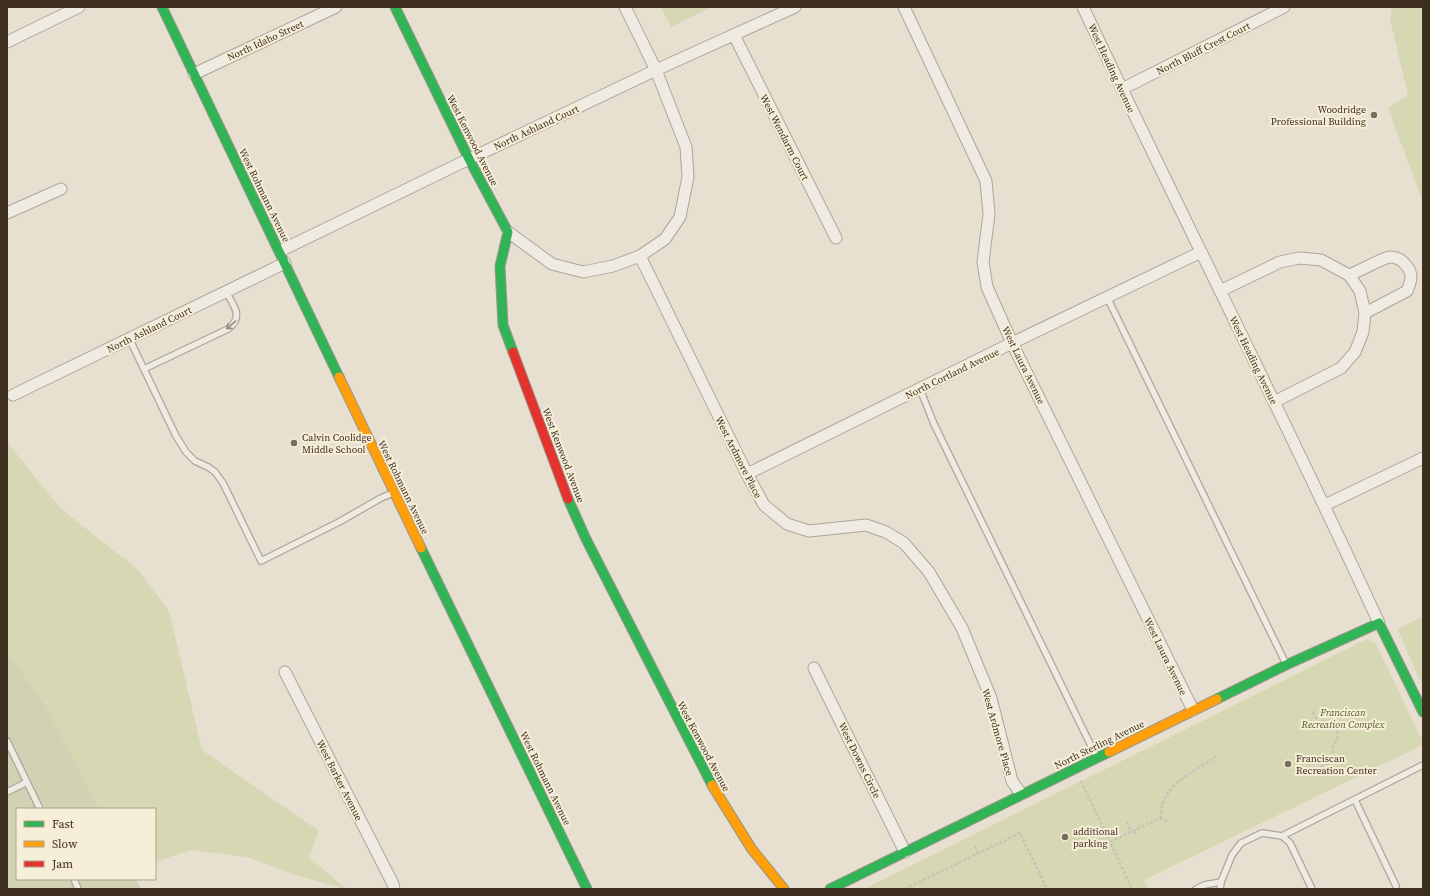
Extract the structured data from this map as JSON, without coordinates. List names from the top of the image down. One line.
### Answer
{"streets":{"street":["North Idaho Street","North Bluff Crest Court","West Heading Avenue","North Ashland Court","West Wendarm Court","West Kenwood Avenue","West Rohmann Avenue","West Laura Avenue","North Cortland Avenue","West Ardmore Place","North Sterling Avenue","West Downs Circle","West Barker Avenue"]},"crossings":[["North Idaho Street","West Rohmann Avenue"],["North Bluff Crest Court","West Heading Avenue"],["West Heading Avenue","North Cortland Avenue"],["West Heading Avenue","North Sterling Avenue"],["North Ashland Court","West Wendarm Court"],["North Ashland Court","West Kenwood Avenue"],["North Ashland Court","West Rohmann Avenue"],["West Laura Avenue","North Cortland Avenue"],["West Laura Avenue","North Sterling Avenue"],["North Cortland Avenue","West Ardmore Place"],["West Ardmore Place","North Sterling Avenue"],["North Sterling Avenue","West Downs Circle"]],"parks":["Franciscan Recreation Complex"],"places":["Woodridge Professional Building","Calvin Coolidge Middle School","Franciscan Recreation Center","additional parking"],"legend":["Fast","Slow","Jam"]}
